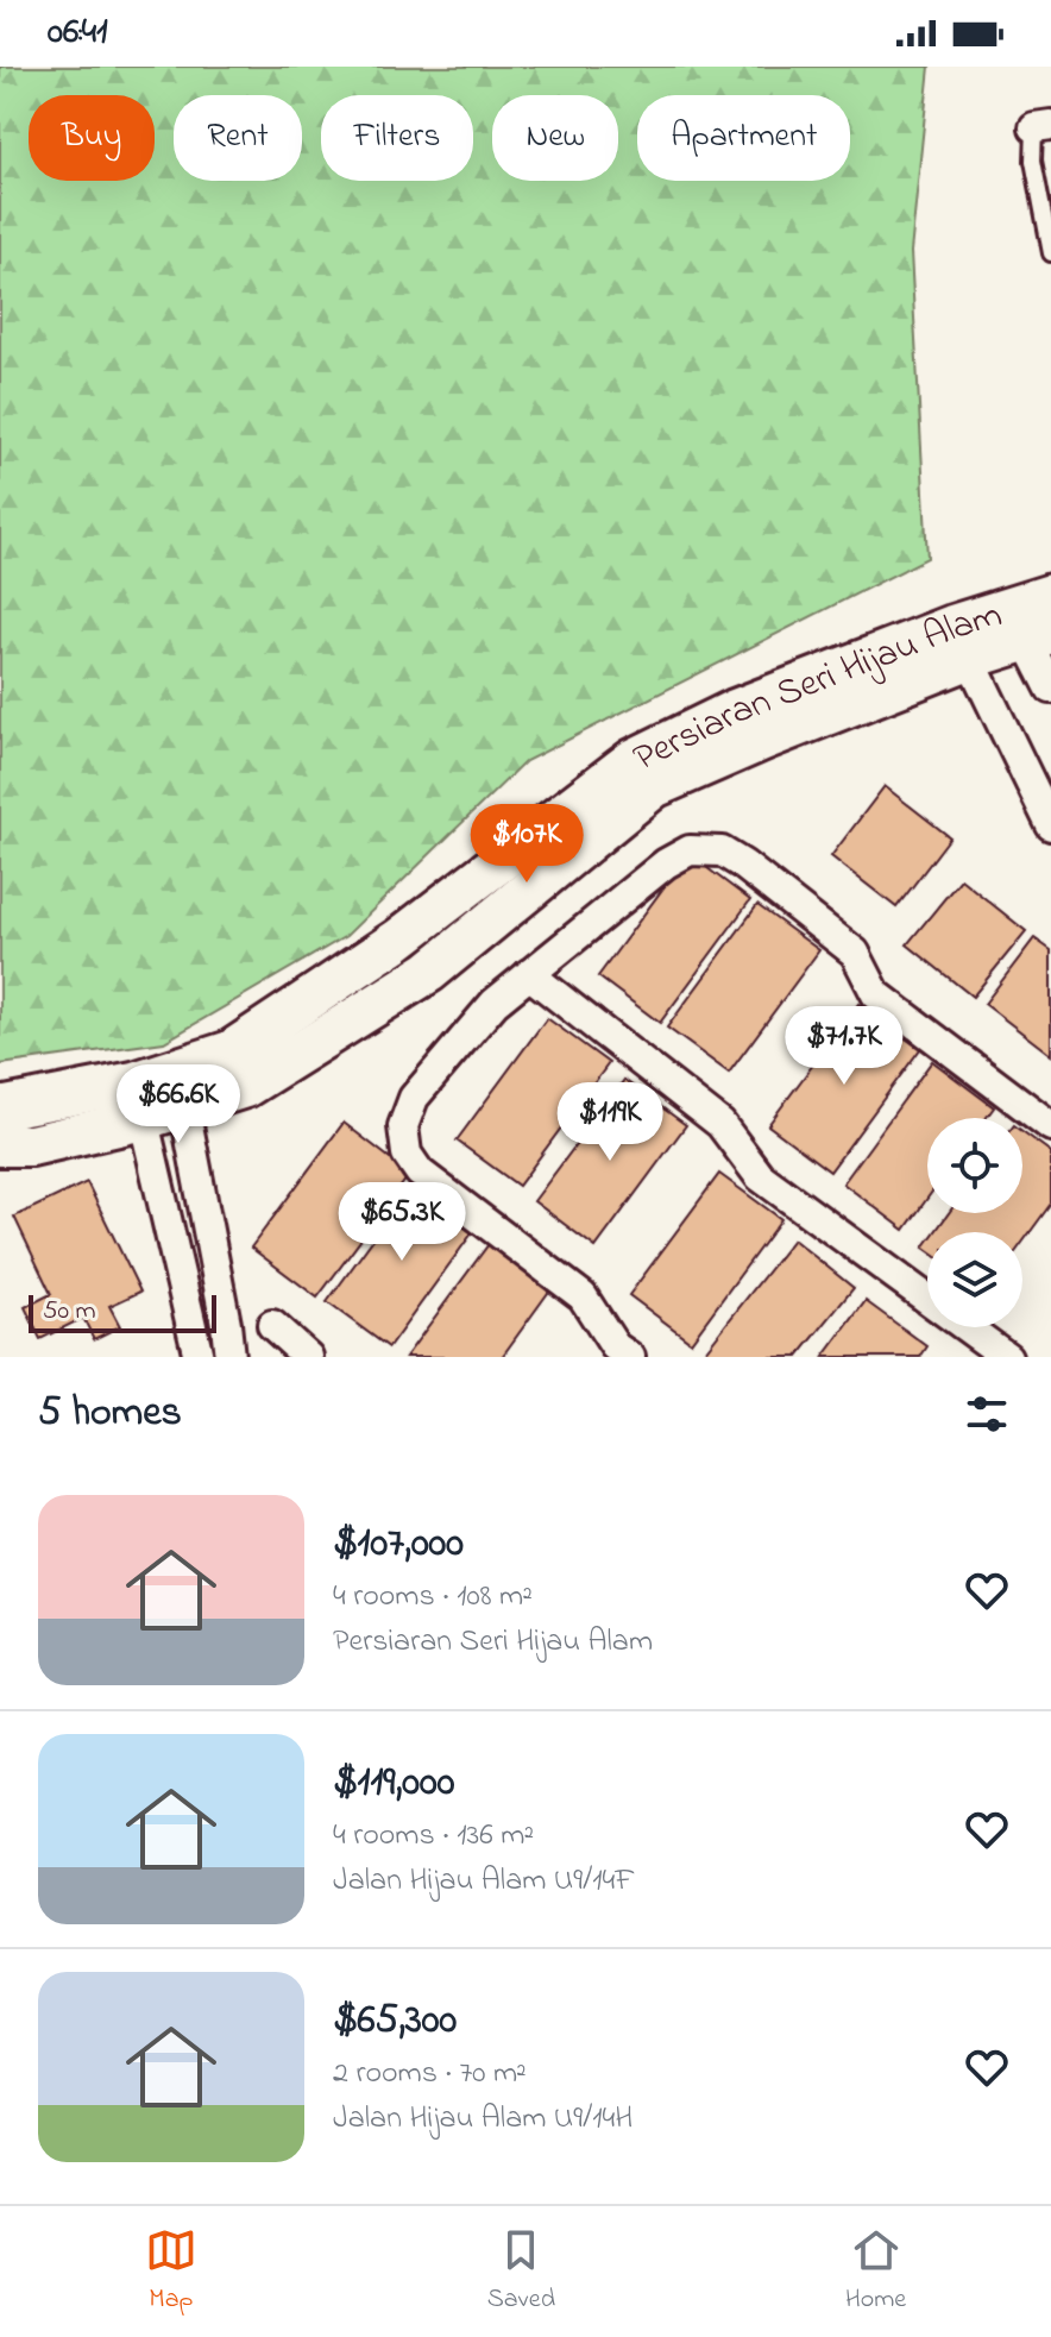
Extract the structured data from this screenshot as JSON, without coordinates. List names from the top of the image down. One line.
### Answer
{"streets":{"street":["Persiaran Seri Hijau Alam"]},"scale_bar":"50 m","page":{"status":"06:41","chip":["Buy","Rent","Filters","New","Apartment"],"price":["$107K","$71.7K","$66.6K","$119K","$65.3K"],"scale":"50 m","heading":"5 homes","list":[{"name":"$107,000","note":"4 rooms · 108 m² · Persiaran Seri Hijau Alam"},{"name":"$119,000","note":"4 rooms · 136 m² · Jalan Hijau Alam U9/14F"},{"name":"$65,300","note":"2 rooms · 70 m² · Jalan Hijau Alam U9/14H"}],"tabs":["Map","Saved","Home"]}}
